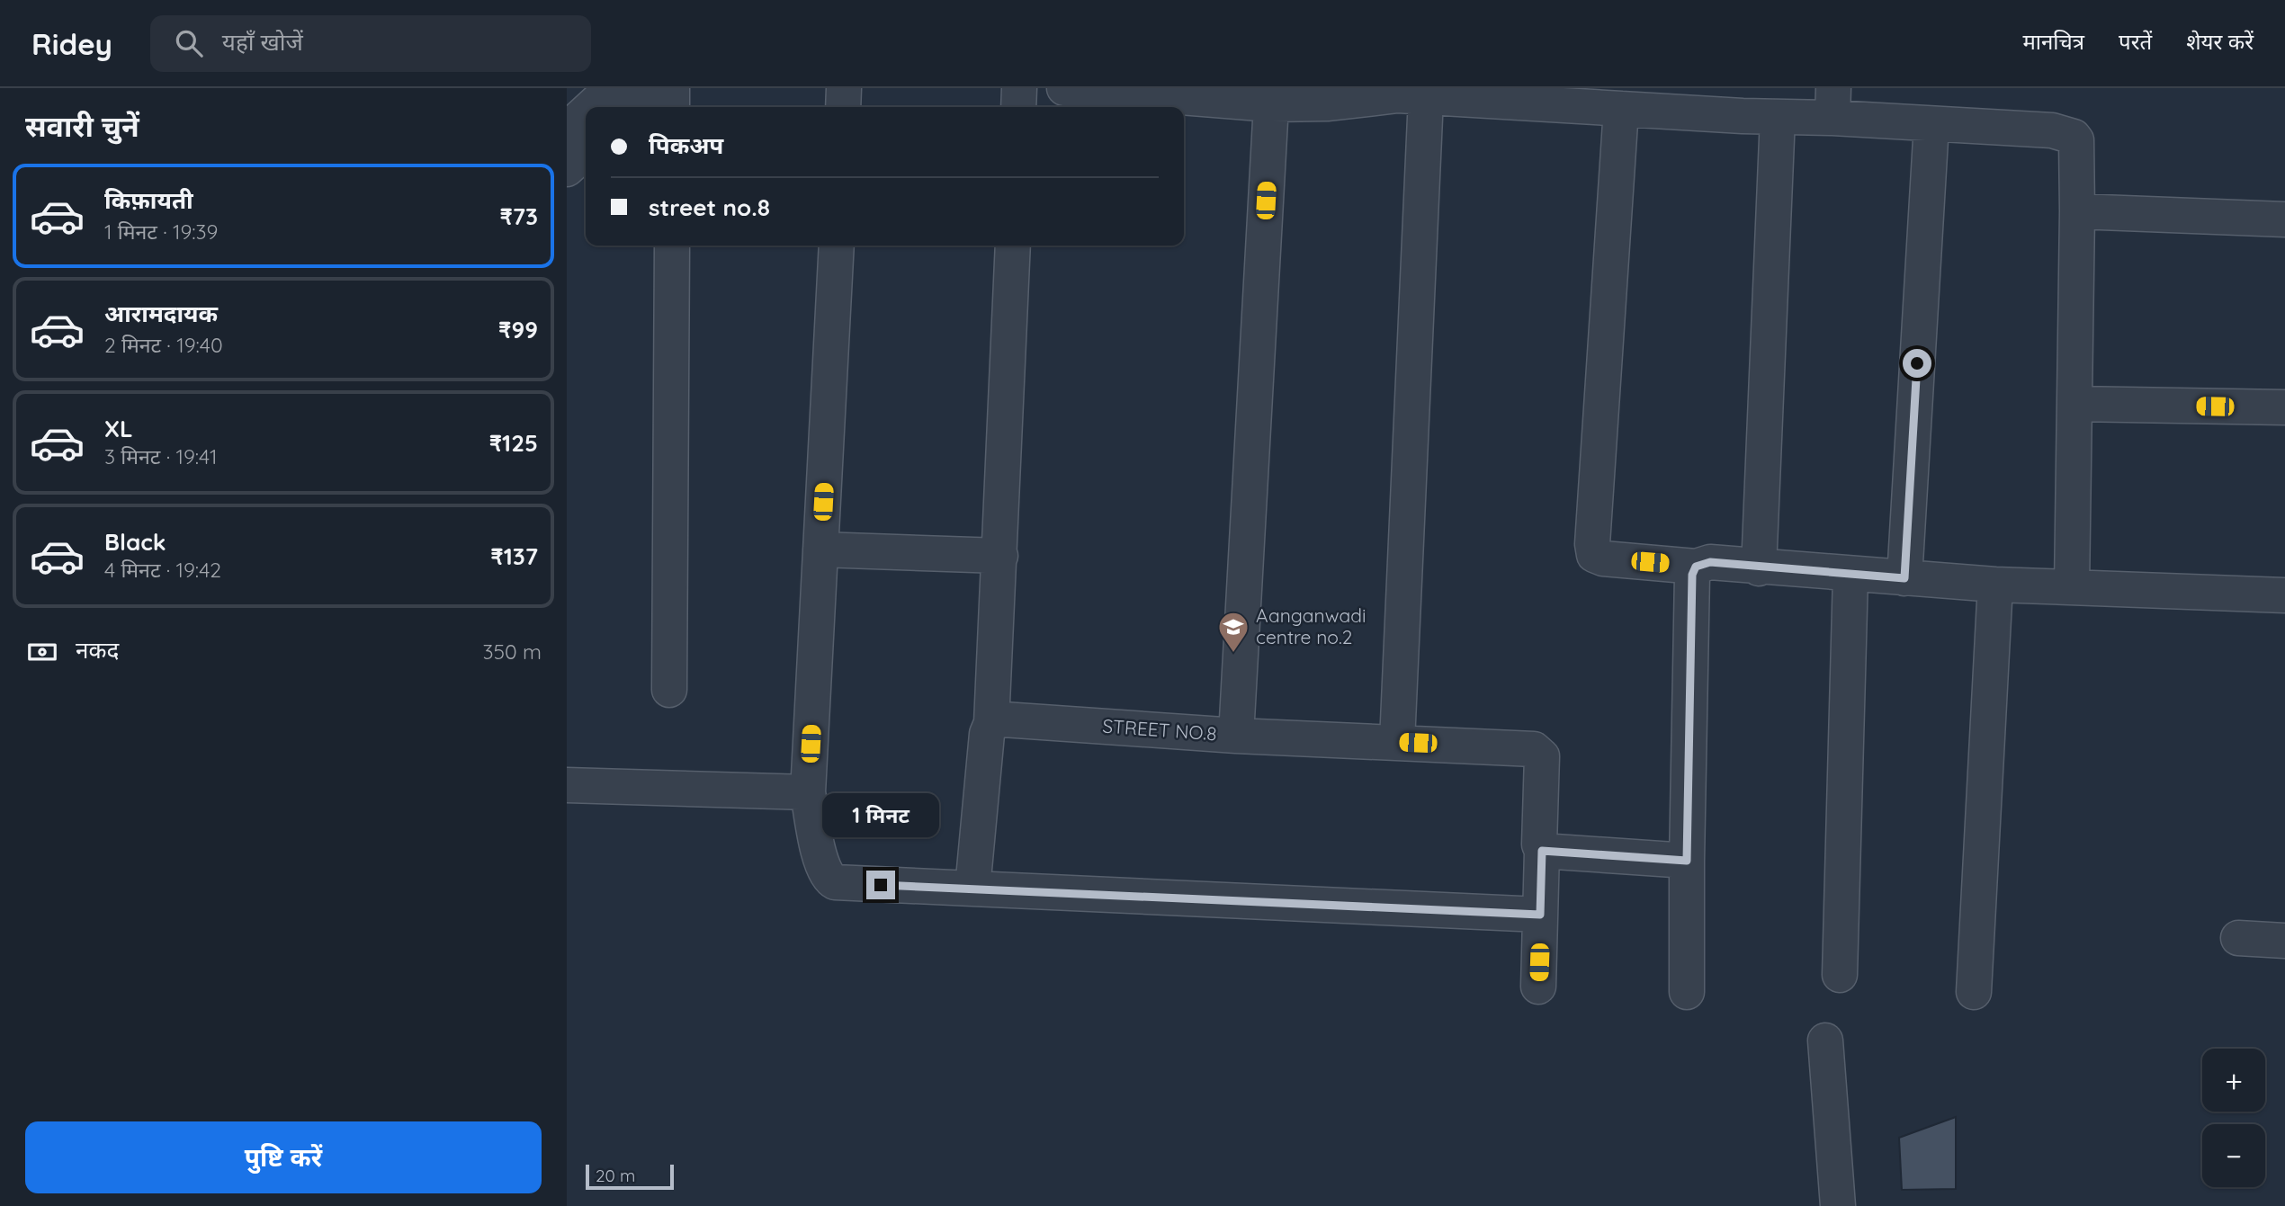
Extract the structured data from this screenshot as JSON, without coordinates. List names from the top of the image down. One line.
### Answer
{"streets":{"street":["STREET NO.8"]},"places":{"school or university":["Aanganwadi centre no.2"]},"scale_bar":"20 m","page":{"header":"Ridey","search":"यहाँ खोजें","nav":["मानचित्र","परतें","शेयर करें"],"heading":"सवारी चुनें","banner":["पिकअप","street no.8"],"list":[{"name":"किफ़ायती","note":"1 मिनट · 19:39","value":"₹73"},{"name":"आरामदायक","note":"2 मिनट · 19:40","value":"₹99"},{"name":"XL","note":"3 मिनट · 19:41","value":"₹125"},{"name":"Black","note":"4 मिनट · 19:42","value":"₹137"}],"pay":["नकद","350 m"],"bubble":"1 मिनट","map_buttons":["+","−"],"buttons":"पुष्टि करें","scale":"20 m"}}
